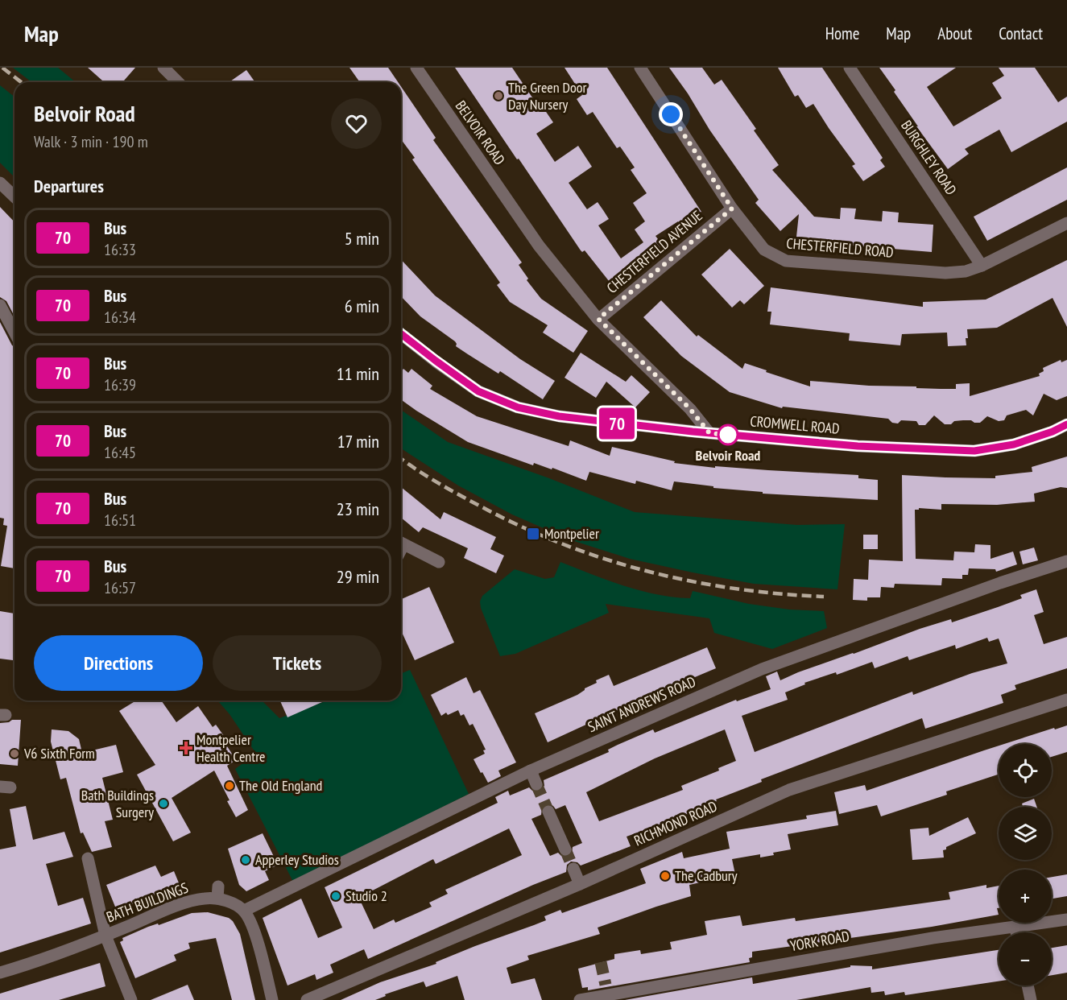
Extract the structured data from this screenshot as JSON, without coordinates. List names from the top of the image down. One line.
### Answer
{"streets":{"street":["BELVOIR ROAD","BURGHLEY ROAD","CHESTERFIELD ROAD","CHESTERFIELD AVENUE","CROMWELL ROAD","SAINT ANDREWS ROAD","RICHMOND ROAD","BATH BUILDINGS","YORK ROAD"]},"crossings":[["BELVOIR ROAD","CHESTERFIELD AVENUE"],["BELVOIR ROAD","CROMWELL ROAD"],["BURGHLEY ROAD","CHESTERFIELD ROAD"],["CHESTERFIELD ROAD","CHESTERFIELD AVENUE"],["SAINT ANDREWS ROAD","BATH BUILDINGS"]],"places":{"other":["The Green Door Day Nursery","Belvoir Road","V6 Sixth Form","The Old England","Bath Buildings Surgery","Apperley Studios","The Cadbury","Studio 2"],"transit":["Montpelier"],"health":["Montpelier Health Centre"]},"lines":["bus line 70"],"page":{"header":"Map","nav":["Home","Map","About","Contact"],"on_map":"70","heading":[["Belvoir Road","Walk · 3 min · 190 m"],"Departures"],"list":[{"mark":"70","name":"Bus","note":"16:33","value":"5 min"},{"mark":"70","name":"Bus","note":"16:34","value":"6 min"},{"mark":"70","name":"Bus","note":"16:39","value":"11 min"},{"mark":"70","name":"Bus","note":"16:45","value":"17 min"},{"mark":"70","name":"Bus","note":"16:51","value":"23 min"},{"mark":"70","name":"Bus","note":"16:57","value":"29 min"}],"buttons":["Directions","Tickets"],"map_buttons":["+","−"]}}
